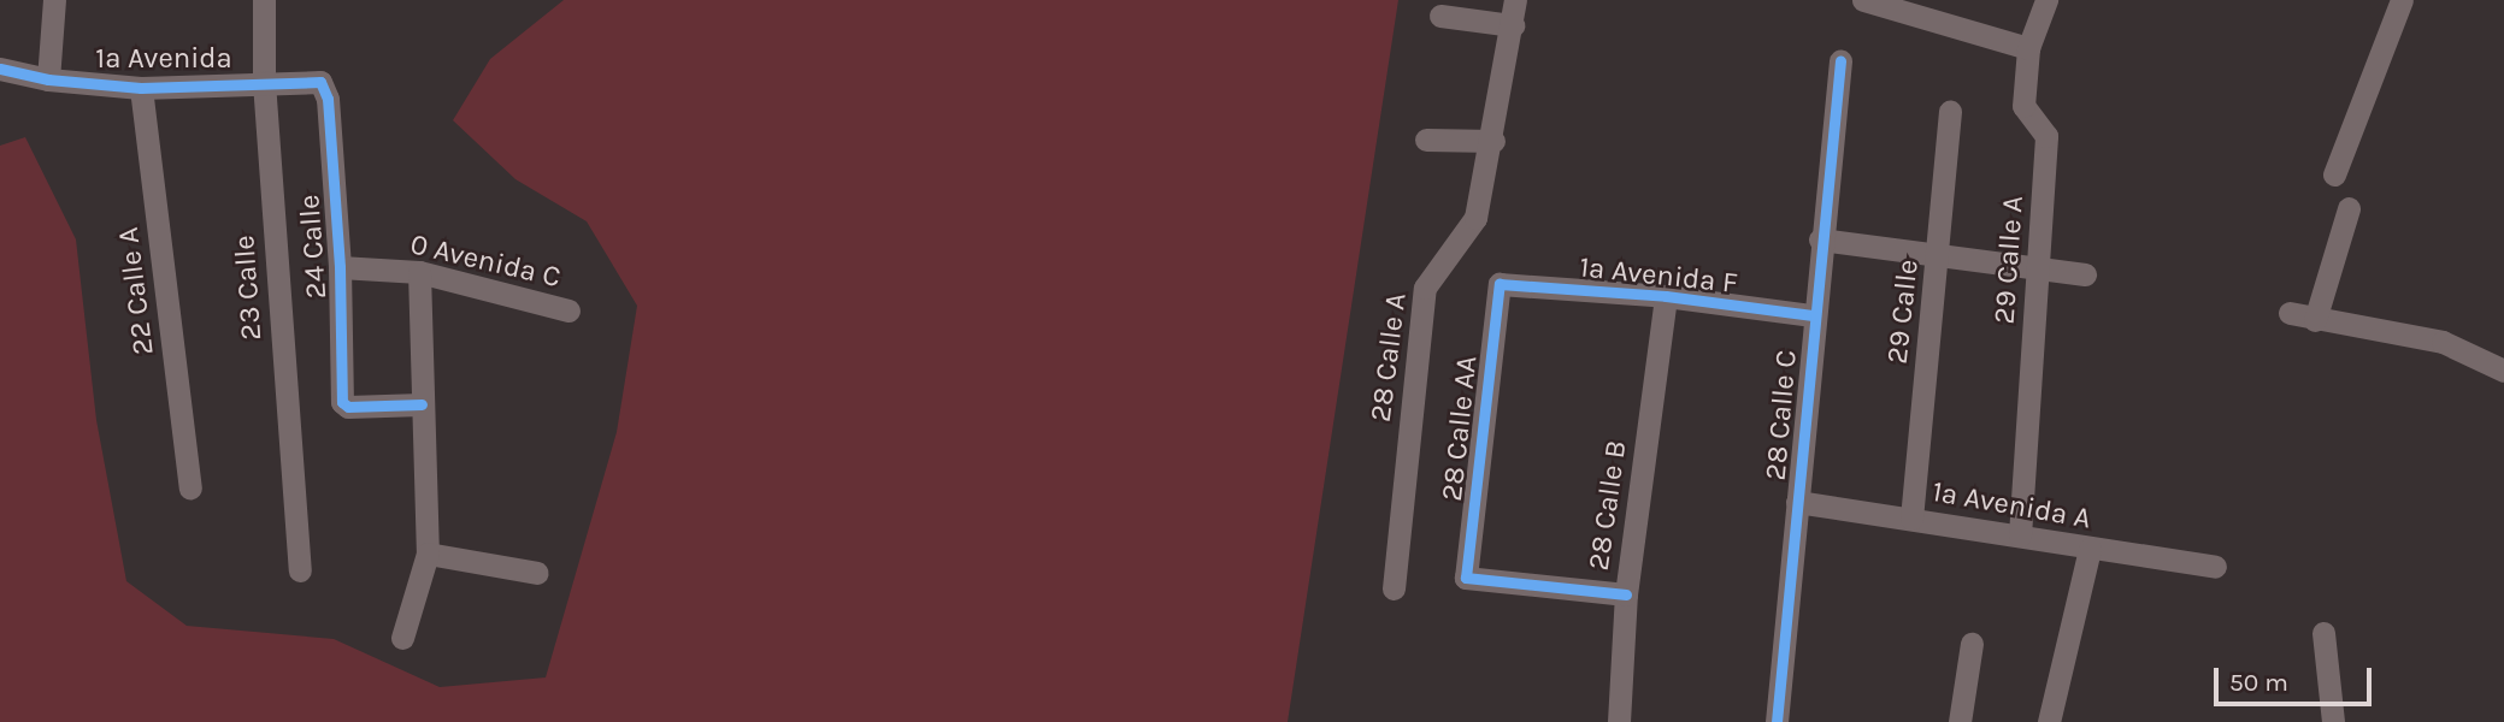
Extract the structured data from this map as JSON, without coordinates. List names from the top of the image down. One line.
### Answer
{"streets":{"street":["1a Avenida","24 Calle","29 Calle A","0 Avenida C","1a Avenida F","23 Calle","22 Calle A","29 Calle","28 Calle A","28 Calle C","28 Calle AA","28 Calle B","1a Avenida A"]},"crossings":[["1a Avenida","24 Calle"],["1a Avenida","23 Calle"],["1a Avenida","22 Calle A"],["24 Calle","0 Avenida C"],["29 Calle A","1a Avenida A"],["1a Avenida F","28 Calle C"],["1a Avenida F","28 Calle AA"],["1a Avenida F","28 Calle B"],["29 Calle","1a Avenida A"],["28 Calle C","1a Avenida A"],["28 Calle AA","28 Calle B"]],"scale_bar":"50 m"}
